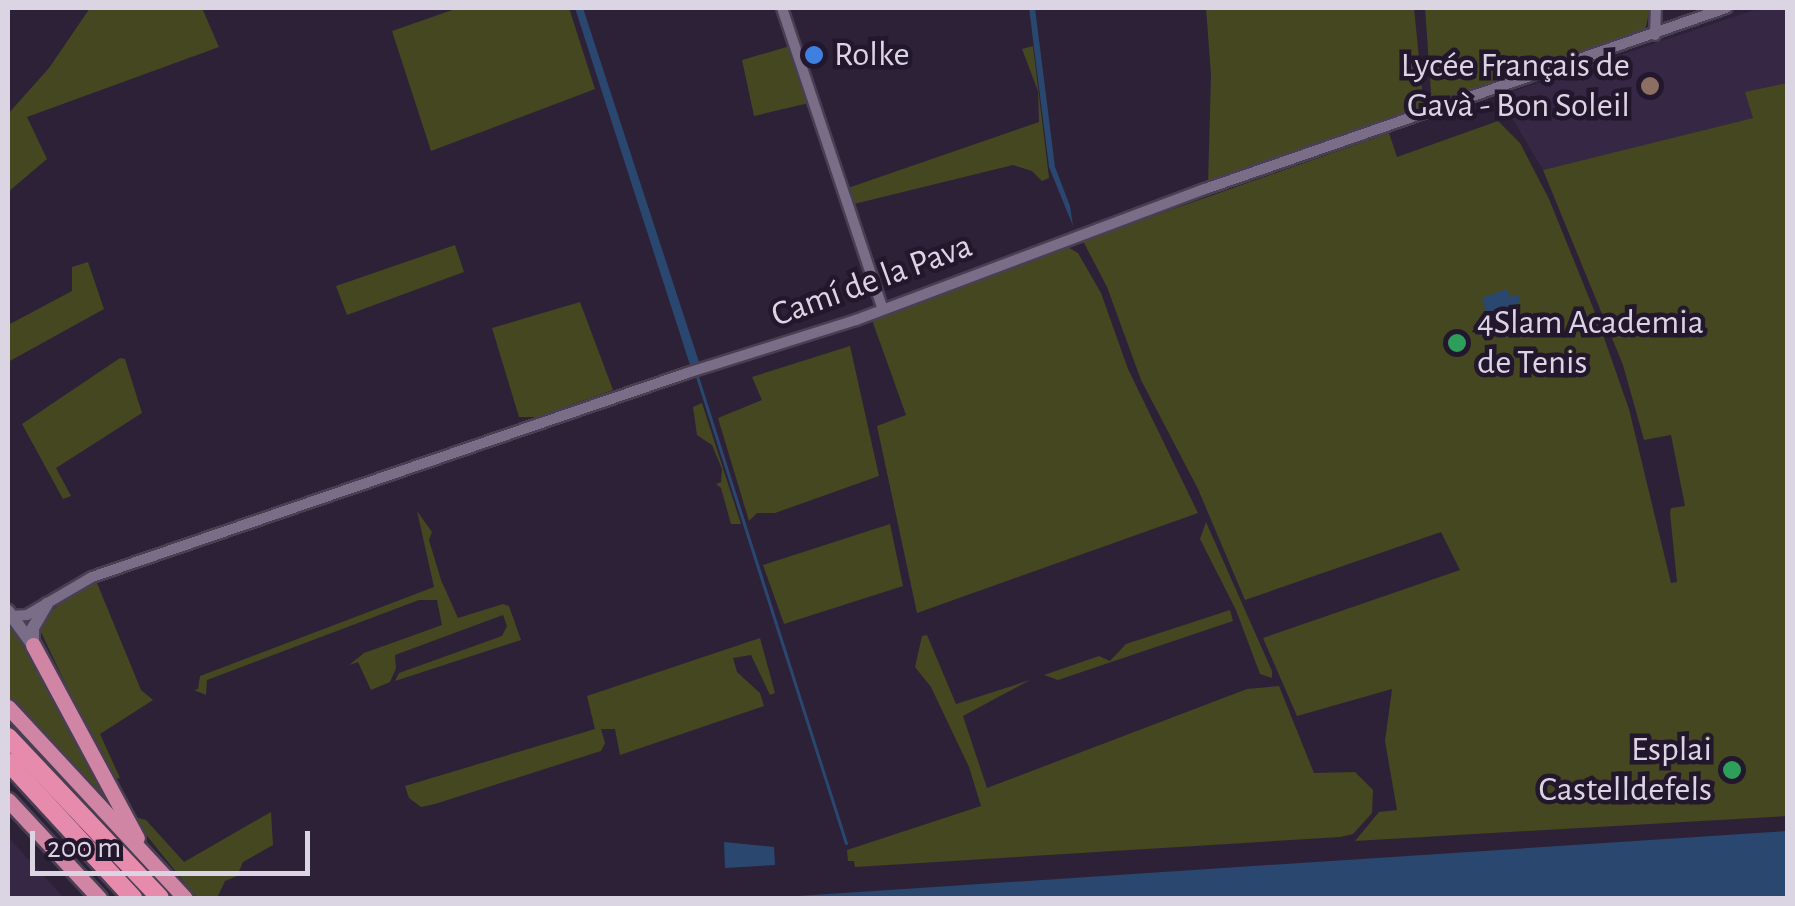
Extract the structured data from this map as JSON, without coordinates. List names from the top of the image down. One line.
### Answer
{"streets":{"street":["Camí de la Pava"]},"places":["Rolke","Lycée Français de Gavà - Bon Soleil","4Slam Academia de Tenis","Esplai Castelldefels"],"scale_bar":"200 m"}
